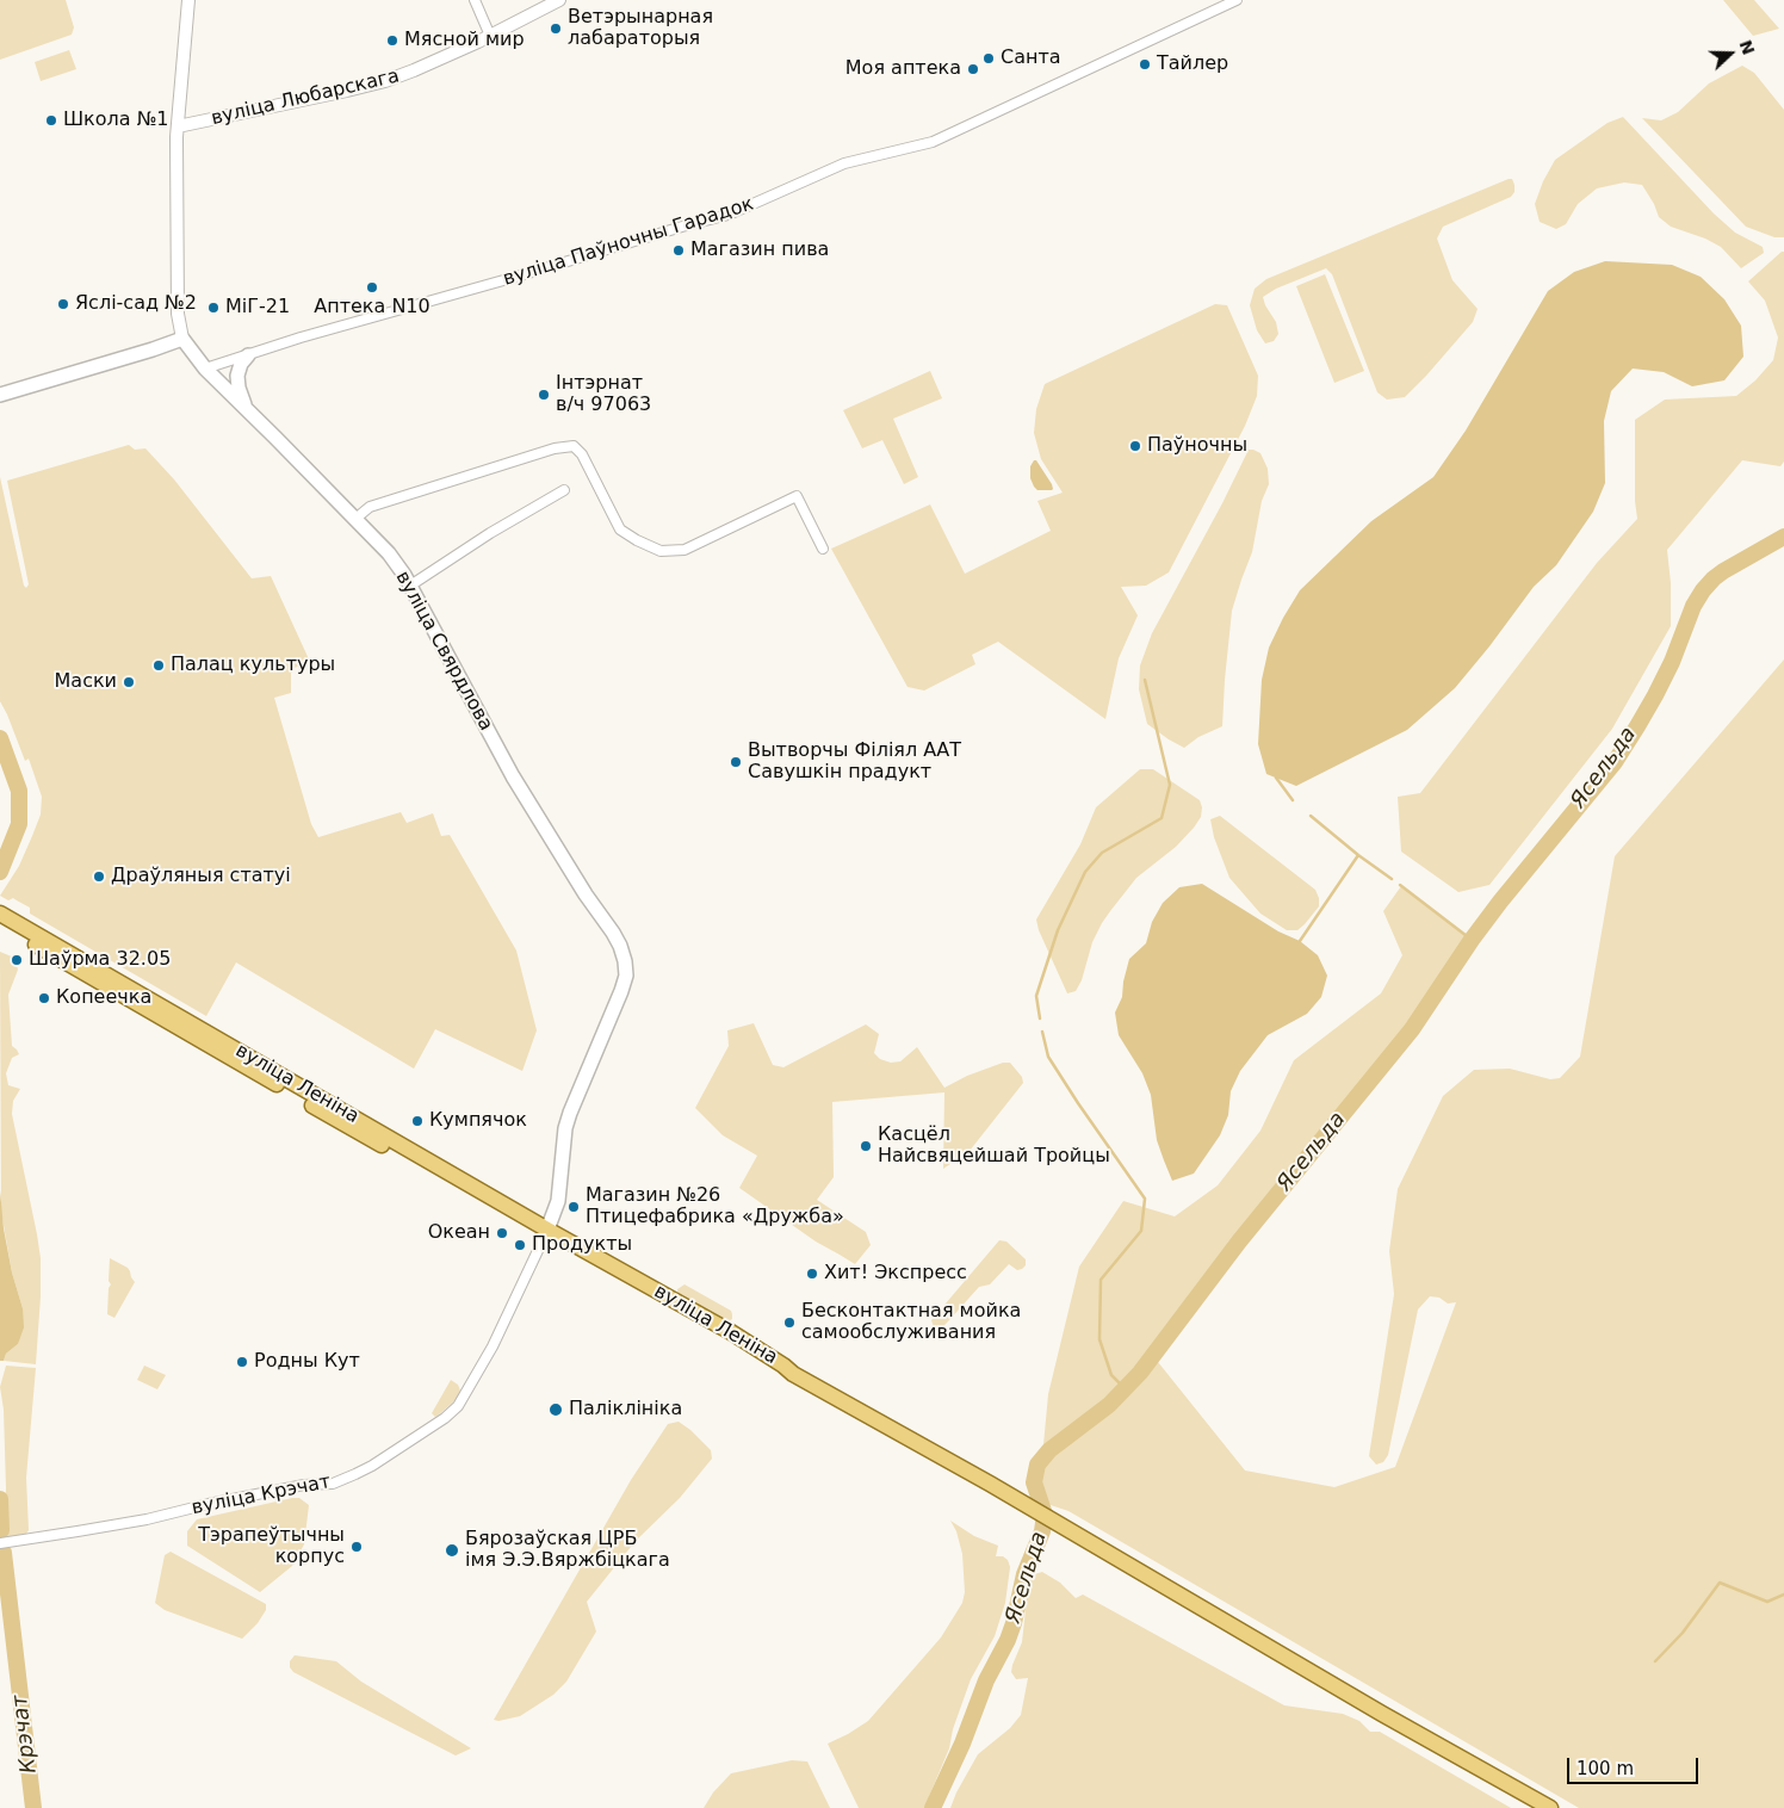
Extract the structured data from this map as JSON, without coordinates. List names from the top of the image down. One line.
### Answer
{"streets":{"main road":["вуліца Свярдлова","вуліца Леніна"],"street":["вуліца Любарскага","вуліца Паўночны Гарадок","вуліца Крэчат"]},"crossings":[["вуліца Любарскага","вуліца Свярдлова"],["вуліца Паўночны Гарадок","вуліца Свярдлова"],["вуліца Свярдлова","вуліца Леніна"],["вуліца Свярдлова","вуліца Крэчат"],["вуліца Леніна","вуліца Крэчат"]],"water":["Ясельда","Крэчат"],"places":["Ветэрынарная лабараторыя","Мясной мир","Санта","Тайлер","Моя аптека","Школа №1","Магазин пива","Аптека N10","Яслі-сад №2","МіГ-21","Інтэрнат в/ч 97063","Паўночны","Палац культуры","Маски","Вытворчы Філіял ААТ Савушкін прадукт","Драўляныя статуі","Шаўрма 32.05","Копеечка","Кумпячок","Касцёл Найсвяцейшай Тройцы","Магазин №26 Птицефабрика «Дружба»","Океан","Продукты","Хит! Экспресс","Бесконтактная мойка самообслуживания","Родны Кут","Паліклініка","Тэрапеўтычны корпус","Бярозаўская ЦРБ імя Э.Э.Вяржбіцкага"],"scale_bar":"100 m","north":"right"}
